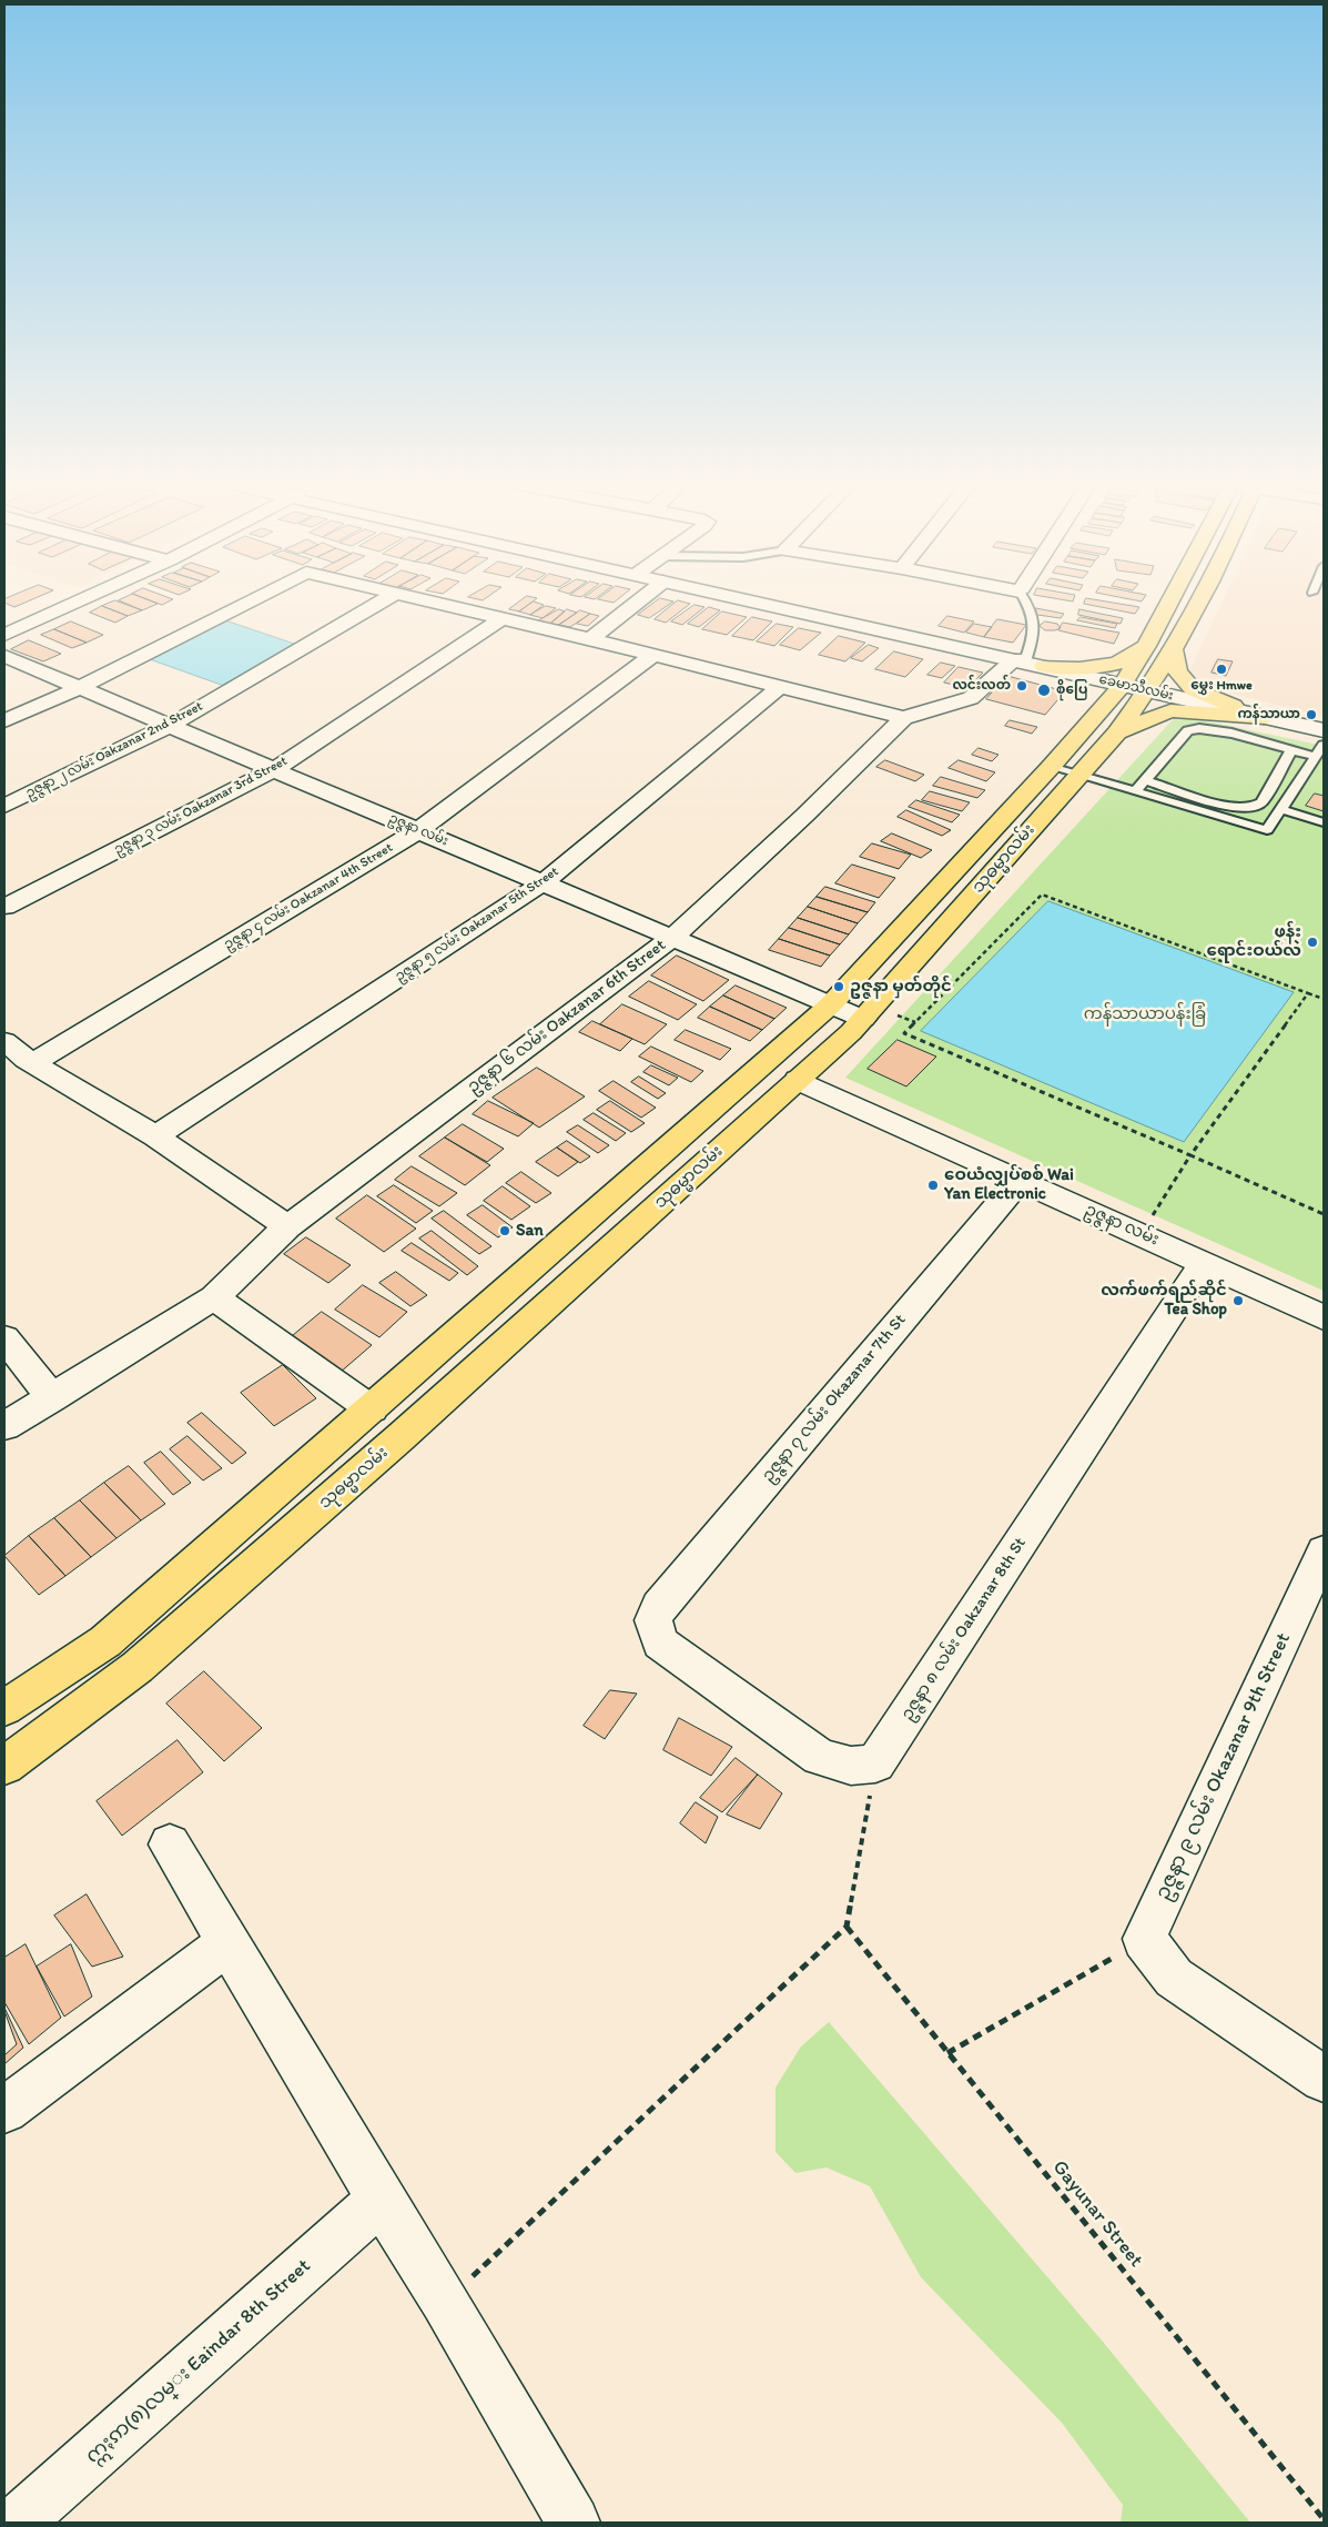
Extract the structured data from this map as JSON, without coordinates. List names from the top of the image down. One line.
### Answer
{"streets":{"main road":["သုဓမ္မာလမ်း"],"street":["ခေမာသီလမ်း","ဥဇ္ဇနာ ၂ လမ်း Oakzanar 2nd Street","ဥဇ္ဇနာ ၃ လမ်း Oakzanar 3rd Street","ဥဇ္ဇနာ လမ်း","ဥဇ္ဇနာ ၄ လမ်း Oakzanar 4th Street","ဥဇ္ဇနာ ၅ လမ်း Oakzanar 5th Street","ဥဇ္ဇနာ ၆ လမ်း Oakzanar 6th Street","ဥဇ္ဇနာ ၇ လမ်း Okazanar 7th St","ဥဇ္ဇနာ ၈ လမ်း Oakzanar 8th St","ဥဇ္ဇနာ ၉ လမ်း Okazanar 9th Street","ဣႏၵာ(၈)လမ္း Eaindar 8th Street"],"path":["Gayunar Street"]},"crossings":[["ခေမာသီလမ်း","သုဓမ္မာလမ်း"],["ဥဇ္ဇနာ ၂ လမ်း Oakzanar 2nd Street","ဥဇ္ဇနာ လမ်း"],["ဥဇ္ဇနာ ၃ လမ်း Oakzanar 3rd Street","ဥဇ္ဇနာ လမ်း"],["ဥဇ္ဇနာ လမ်း","သုဓမ္မာလမ်း"],["ဥဇ္ဇနာ လမ်း","ဥဇ္ဇနာ ၄ လမ်း Oakzanar 4th Street"],["ဥဇ္ဇနာ လမ်း","ဥဇ္ဇနာ ၅ လမ်း Oakzanar 5th Street"],["ဥဇ္ဇနာ လမ်း","ဥဇ္ဇနာ ၆ လမ်း Oakzanar 6th Street"],["ဥဇ္ဇနာ လမ်း","ဥဇ္ဇနာ ၇ လမ်း Okazanar 7th St"],["ဥဇ္ဇနာ လမ်း","ဥဇ္ဇနာ ၈ လမ်း Oakzanar 8th St"],["ဥဇ္ဇနာ ၇ လမ်း Okazanar 7th St","ဥဇ္ဇနာ ၈ လမ်း Oakzanar 8th St"]],"parks":["ကန်သာယာပန်းခြံ"],"places":["မွှေး Hmwe","လင်းလတ်","စိုပြေ","ကန်သာယာ","ဖုန်း ရောင်းဝယ်လဲ","ဥဇ္ဇနာ မှတ်တိုင်","ဝေယံလျှပ်စစ် Wai Yan Electronic","San","လက်ဖက်ရည်ဆိုင် Tea Shop"]}
